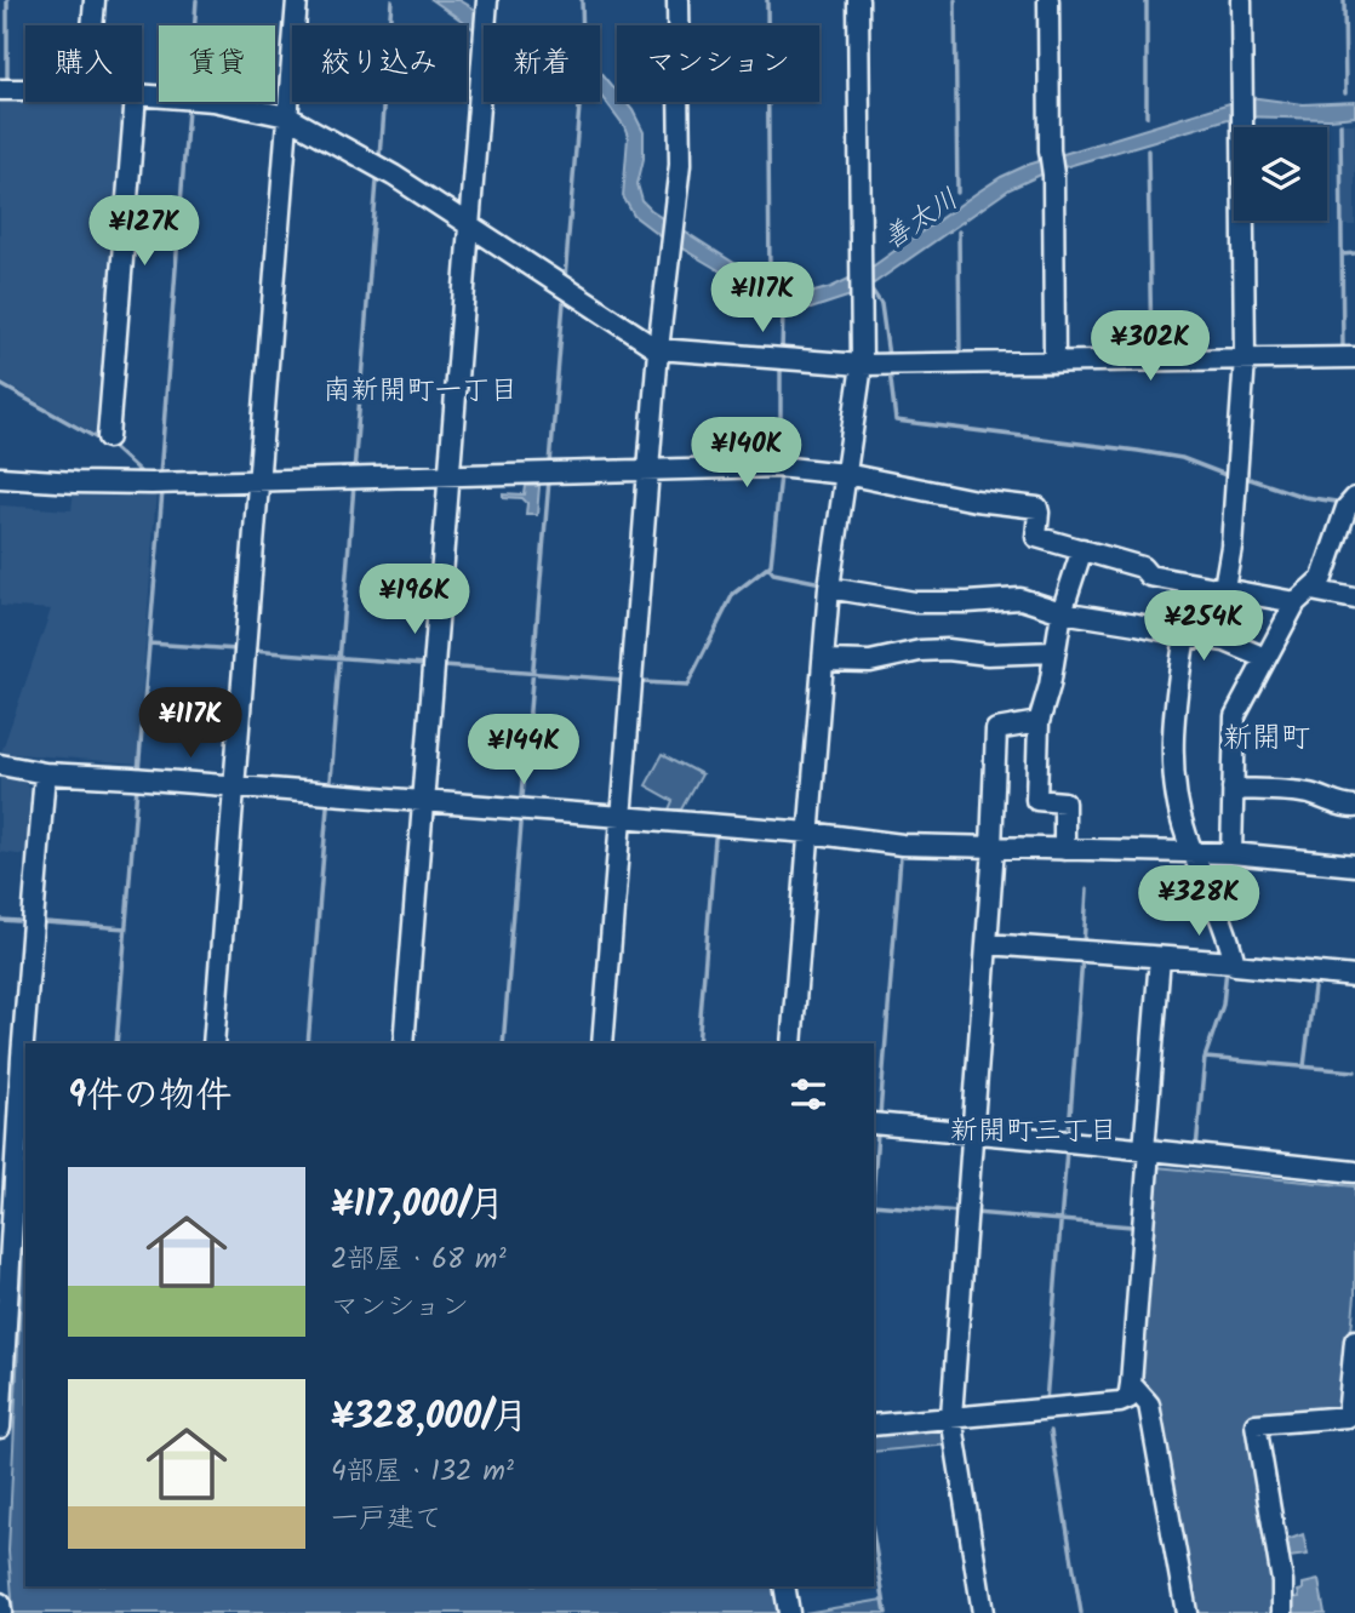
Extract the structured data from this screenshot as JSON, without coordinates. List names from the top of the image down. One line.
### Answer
{"districts":["南新開町一丁目","新開町","新開町三丁目"],"water":["善太川"],"page":{"chip":["購入","賃貸","絞り込み","新着","マンション"],"price":["¥127K","¥117K","¥302K","¥140K","¥196K","¥254K","¥117K","¥144K","¥328K"],"heading":"9件の物件","list":[{"name":"¥117,000/月","note":"2部屋 · 68 m² · マンション"},{"name":"¥328,000/月","note":"4部屋 · 132 m² · 一戸建て"}]}}
